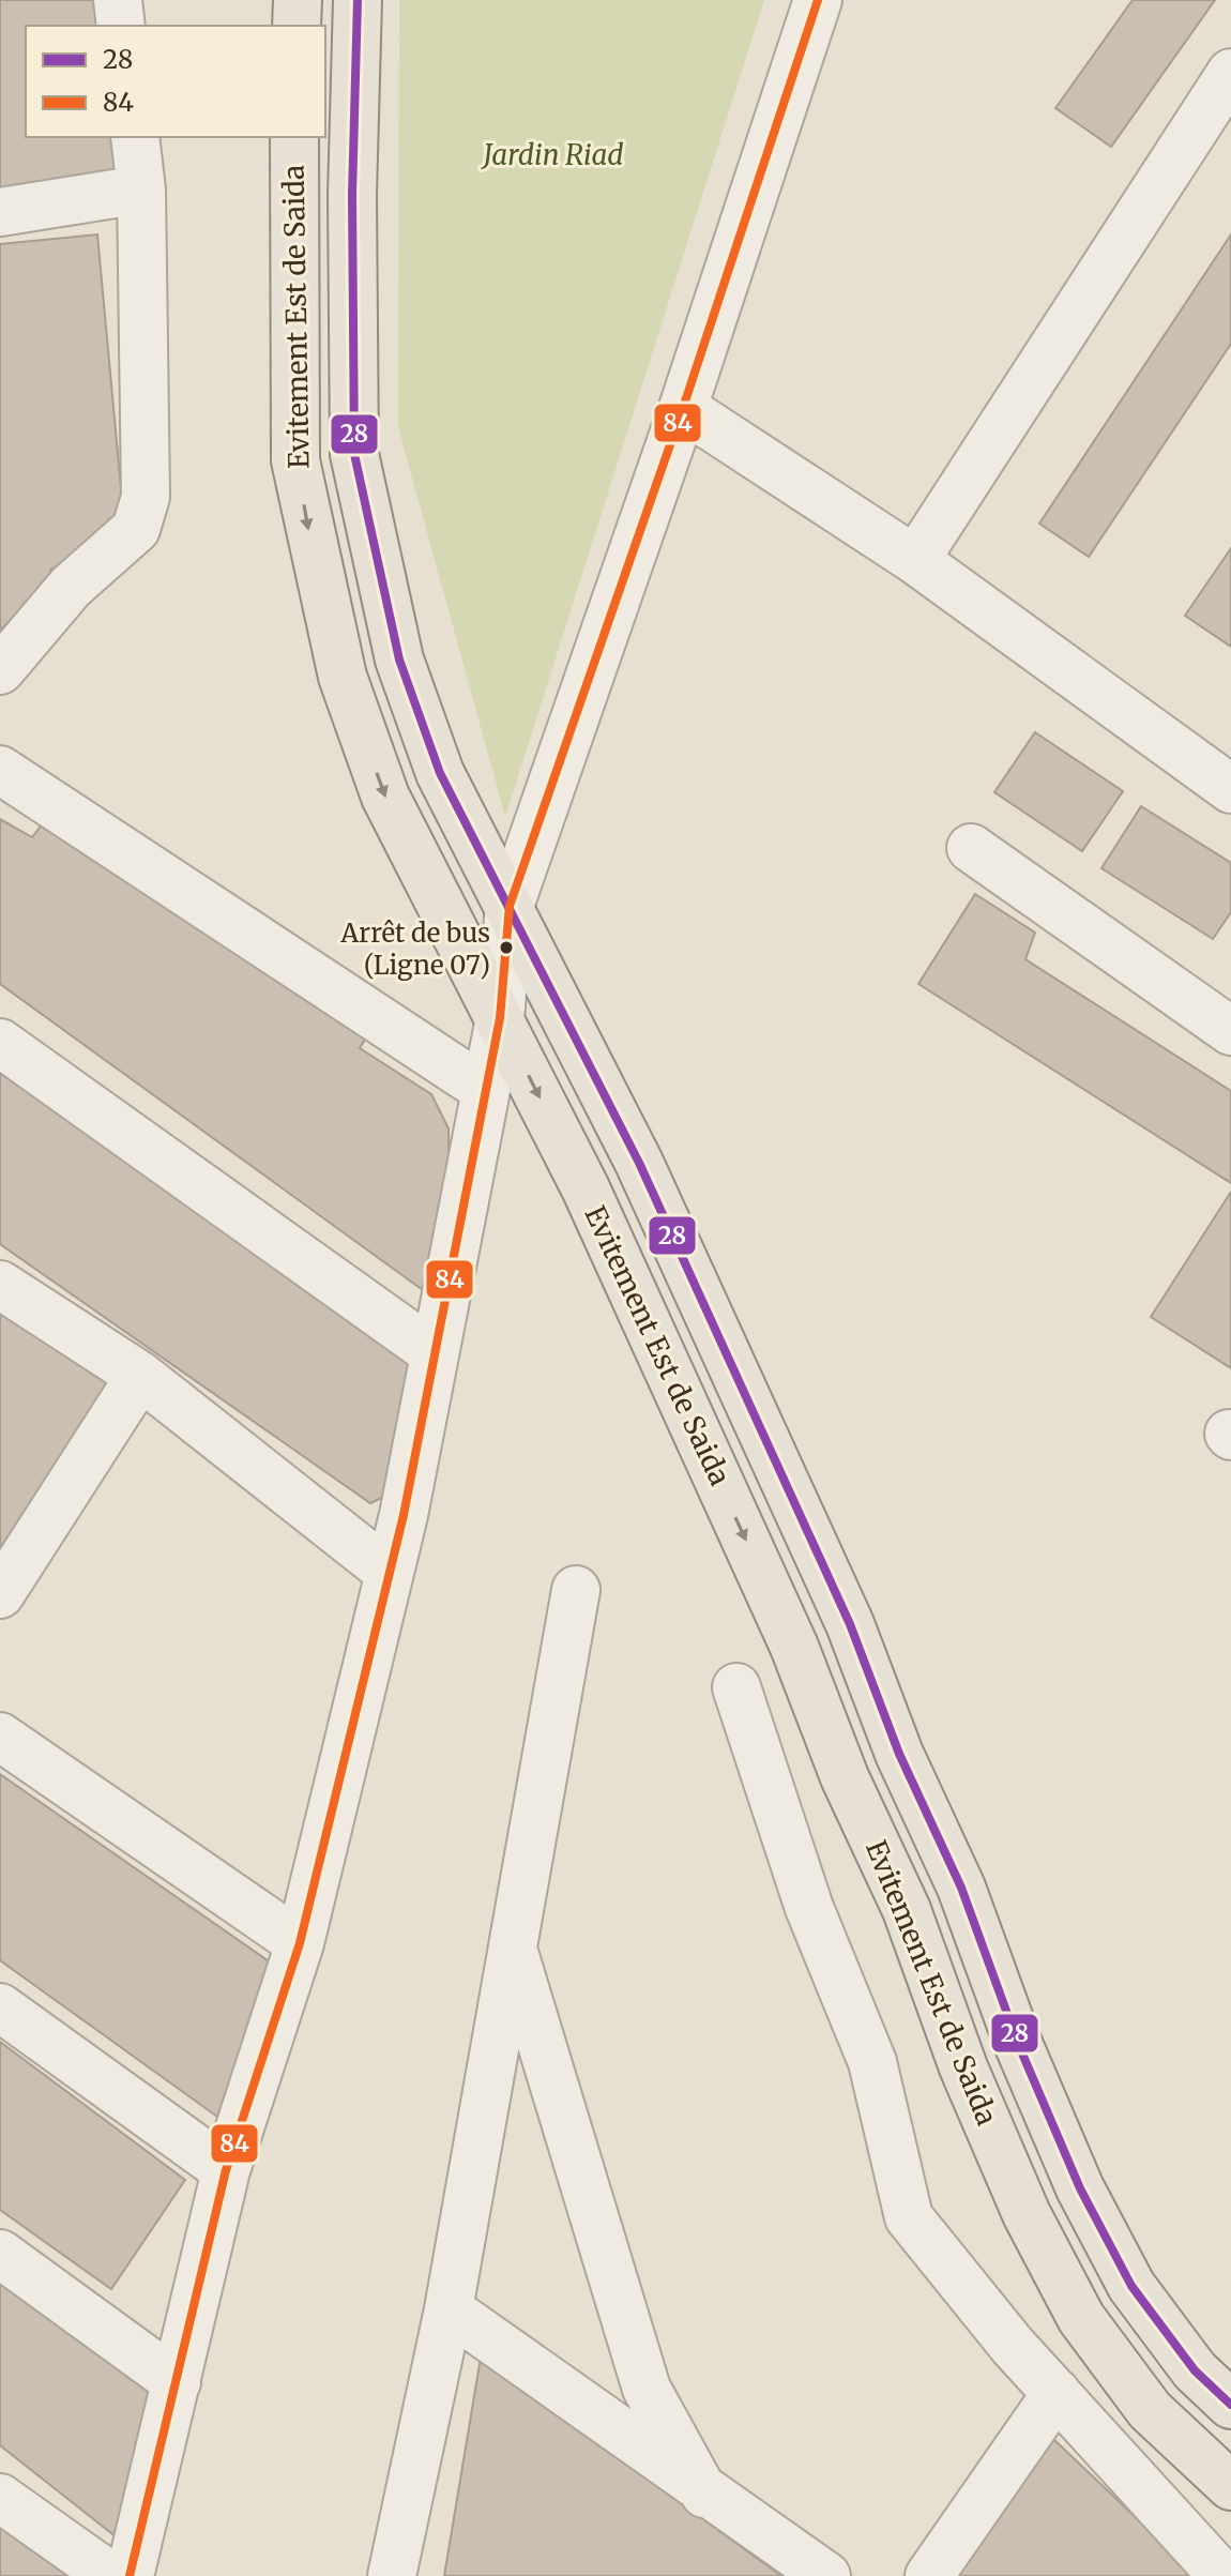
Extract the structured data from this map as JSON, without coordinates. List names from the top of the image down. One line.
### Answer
{"streets":{"main road":["Evitement Est de Saida"]},"parks":["Jardin Riad"],"places":["Arrêt de bus (Ligne 07)"],"lines":["transit line 28","transit line 84"],"legend":["28","84"]}
